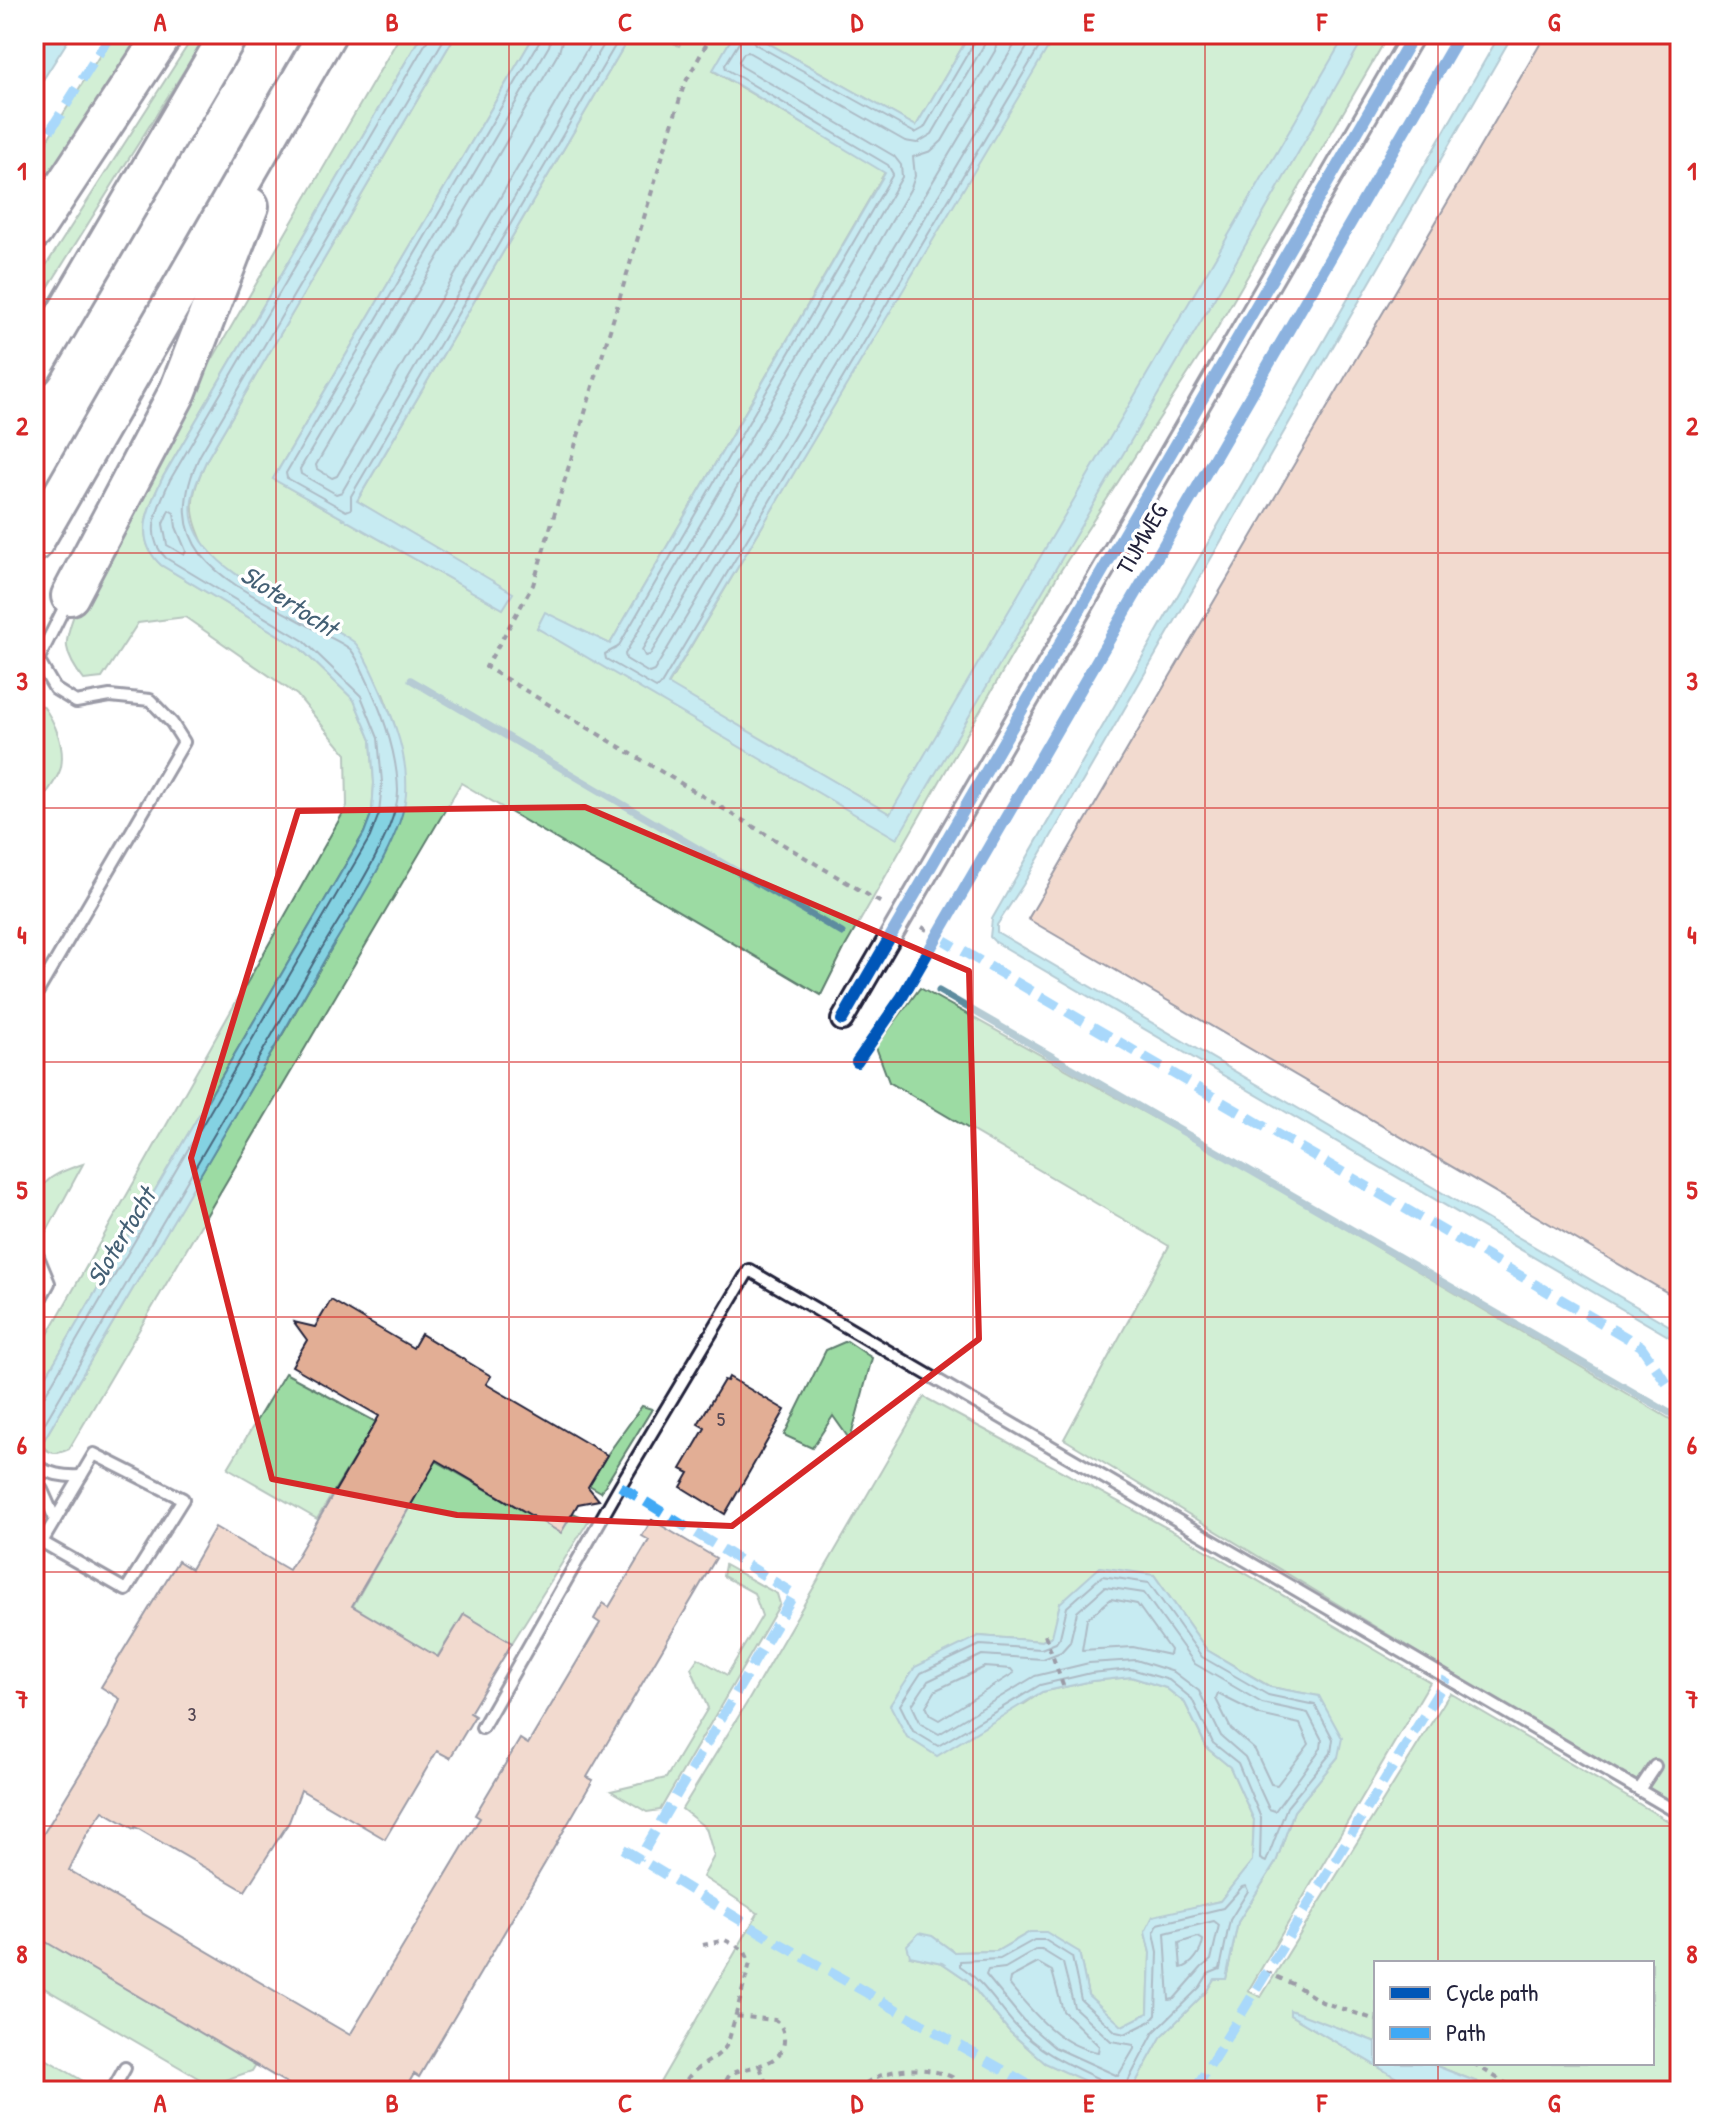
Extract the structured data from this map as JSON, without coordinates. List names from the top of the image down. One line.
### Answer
{"streets":{"street":["TIJMWEG"]},"water":["Slotertocht"],"house_numbers":["5","3"],"legend":["Cycle path","Path"],"grid":{"columns":["A","B","C","D","E","F","G"],"rows":["1","2","3","4","5","6","7","8"]}}
